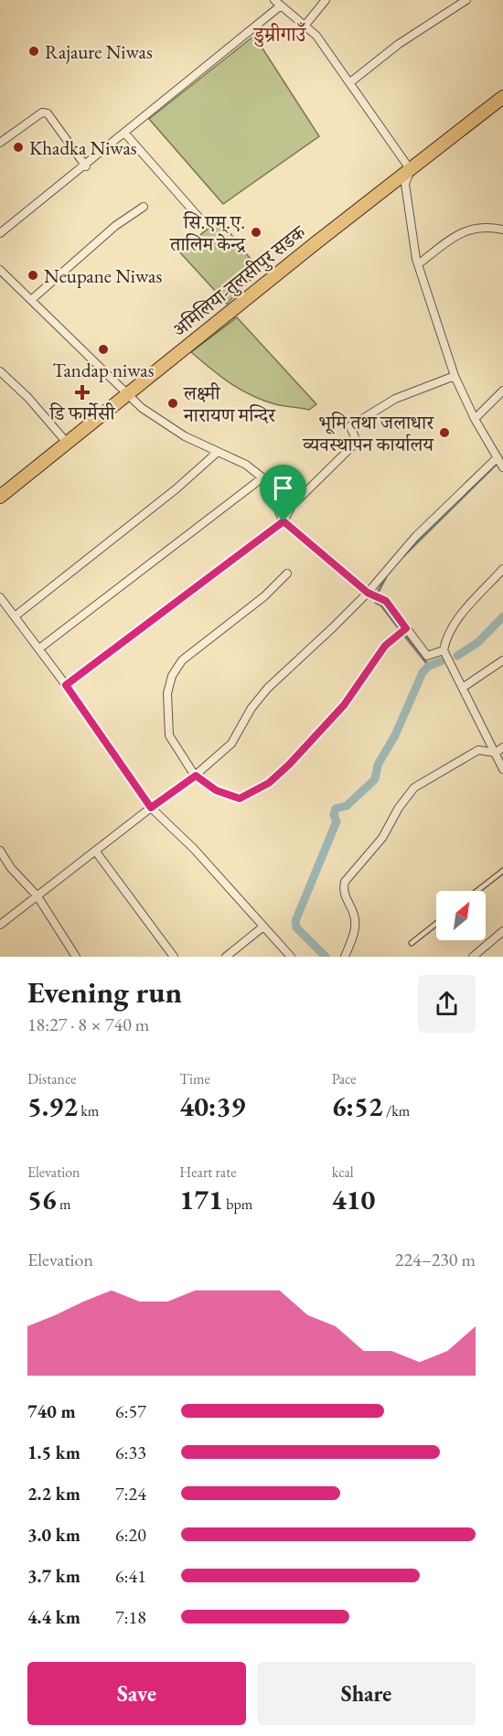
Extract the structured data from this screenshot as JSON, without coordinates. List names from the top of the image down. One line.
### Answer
{"streets":{"main road":["अमिलिया-तुलसीपुर सडक"]},"districts":["डुम्रीगाउँ"],"places":{"other":["Rajaure Niwas","Khadka Niwas","सि.एम्.ए. तालिम केन्द्र","Neupane Niwas","Tandap niwas","लक्ष्मी नारायण मन्दिर","भूमि तथा जलाधार व्यवस्थापन कार्यालय"],"health":["डि फार्मेसी"]},"north":"top right","page":{"heading":["Evening run","18:27 · 8 × 740 m"],"stats":[["Distance","5.92 km"],["Time","40:39"],["Pace","6:52 /km"],["Elevation","56 m"],["Heart rate","171 bpm"],["kcal","410"]],"chart":["Elevation","224–230 m"],"list":[{"name":"740 m","note":"6:57"},{"name":"1.5 km","note":"6:33"},{"name":"2.2 km","note":"7:24"},{"name":"3.0 km","note":"6:20"},{"name":"3.7 km","note":"6:41"},{"name":"4.4 km","note":"7:18"}],"buttons":["Save","Share"]}}
